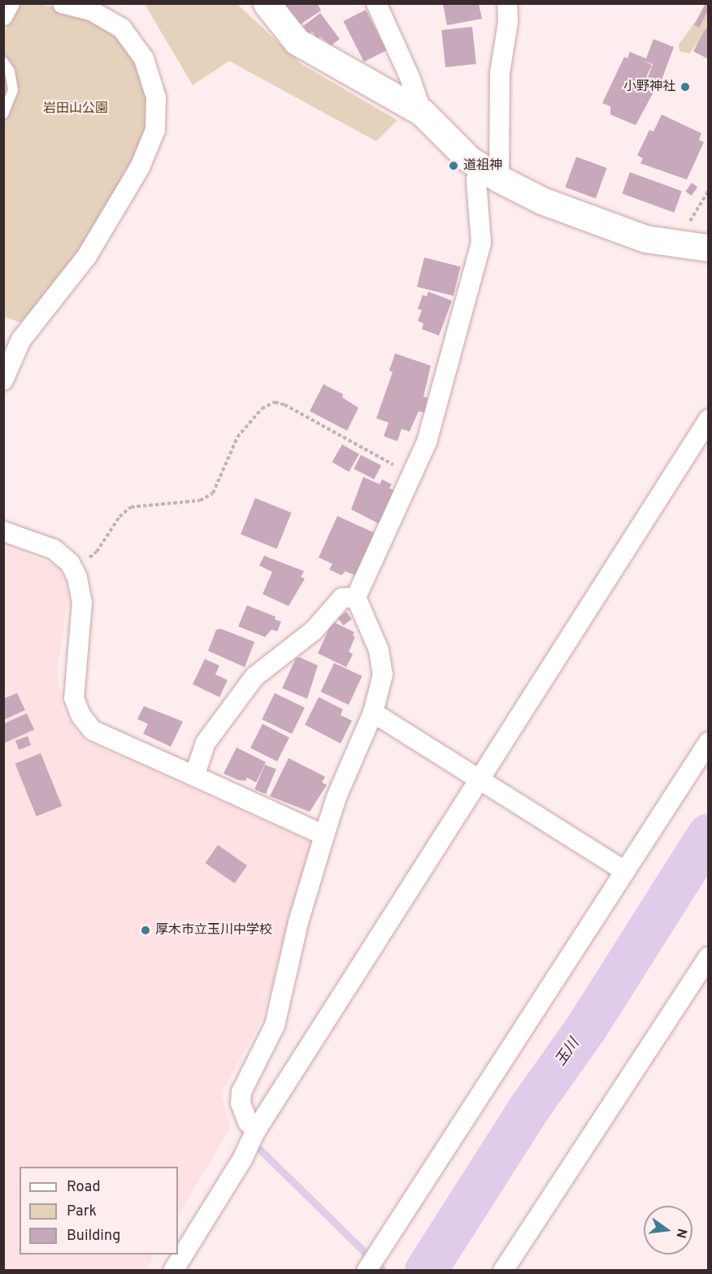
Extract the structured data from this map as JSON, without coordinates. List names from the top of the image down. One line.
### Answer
{"water":["玉川"],"parks":["岩田山公園"],"places":["小野神社","道祖神","厚木市立玉川中学校"],"legend":["Road","Park","Building"],"north":"right"}
